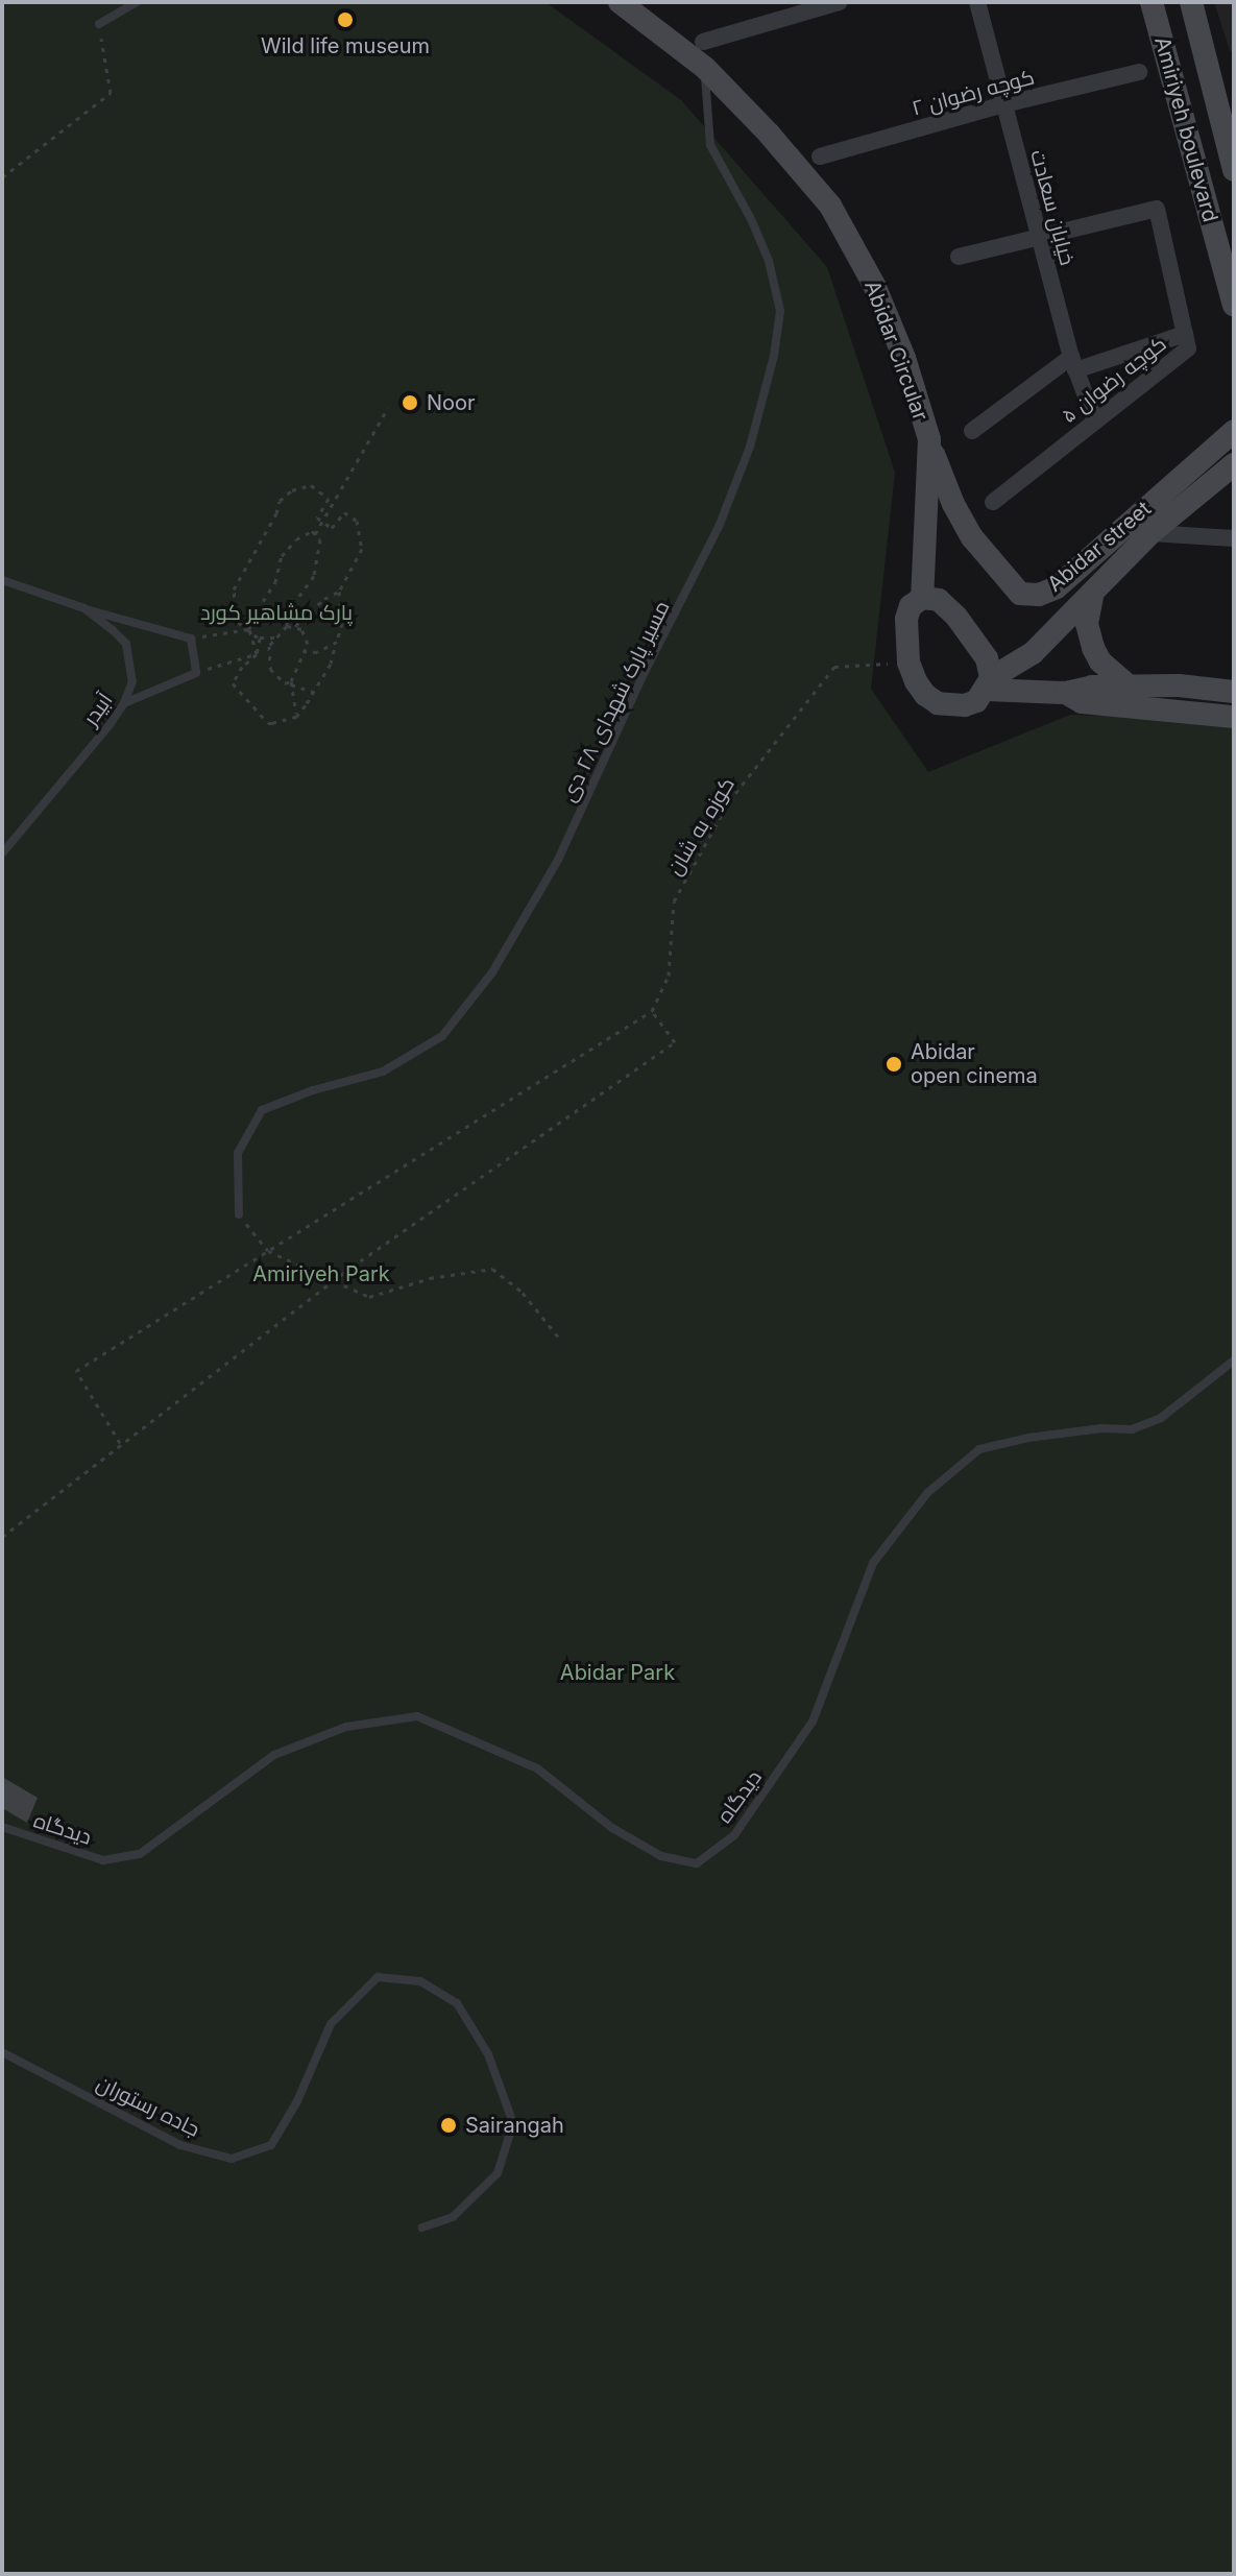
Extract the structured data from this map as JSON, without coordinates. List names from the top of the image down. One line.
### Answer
{"streets":{"main road":["Amiriyeh boulevard","Abidar Circular","Abidar street"],"street":["کوچه رضوان ۲","خیابان سعادت","کوچه رضوان ۵"],"lane":["مسیر پارک شهدای ۲۸ دی","آبیدر","دیدگاه","جاده رستوران"],"path":["کوزه به شان"]},"crossings":[["کوچه رضوان ۲","خیابان سعادت"],["خیابان سعادت","کوچه رضوان ۵"],["Abidar Circular","Abidar street"],["Abidar Circular","مسیر پارک شهدای ۲۸ دی"],["Abidar Circular","کوزه به شان"],["Abidar street","کوزه به شان"]],"parks":["پارک مشاهیر کورد","Amiriyeh Park","Abidar Park"],"places":["Wild life museum","Noor","Abidar open cinema","Sairangah"]}
